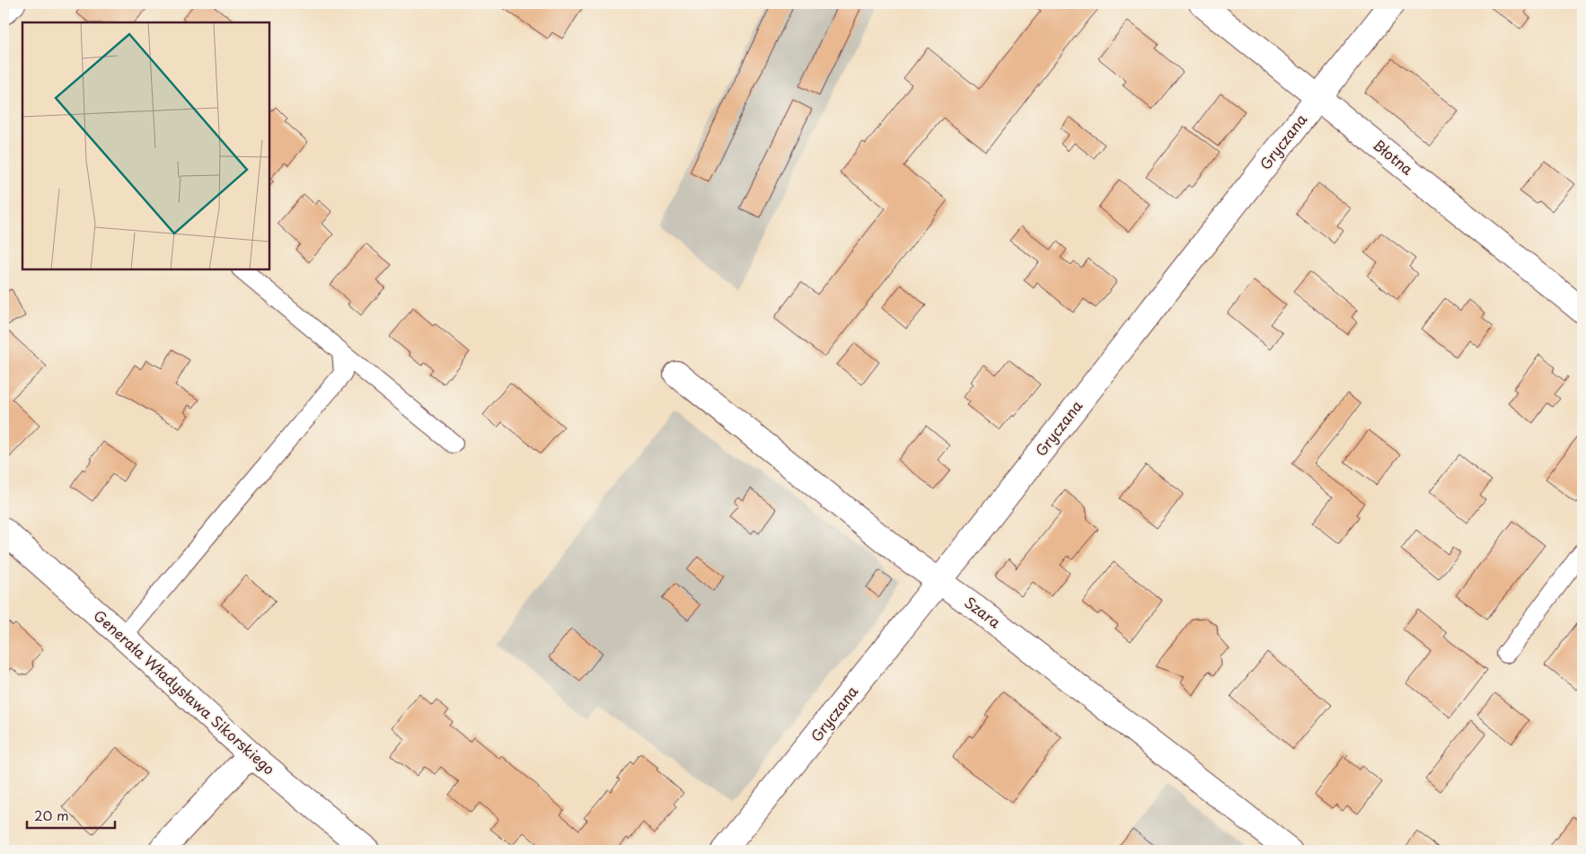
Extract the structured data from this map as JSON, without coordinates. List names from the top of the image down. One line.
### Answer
{"streets":{"street":["Gryczana","Błotna","Szara","Generała Władysława Sikorskiego"]},"crossings":[["Gryczana","Błotna"],["Gryczana","Szara"]],"scale_bar":"20 m"}
